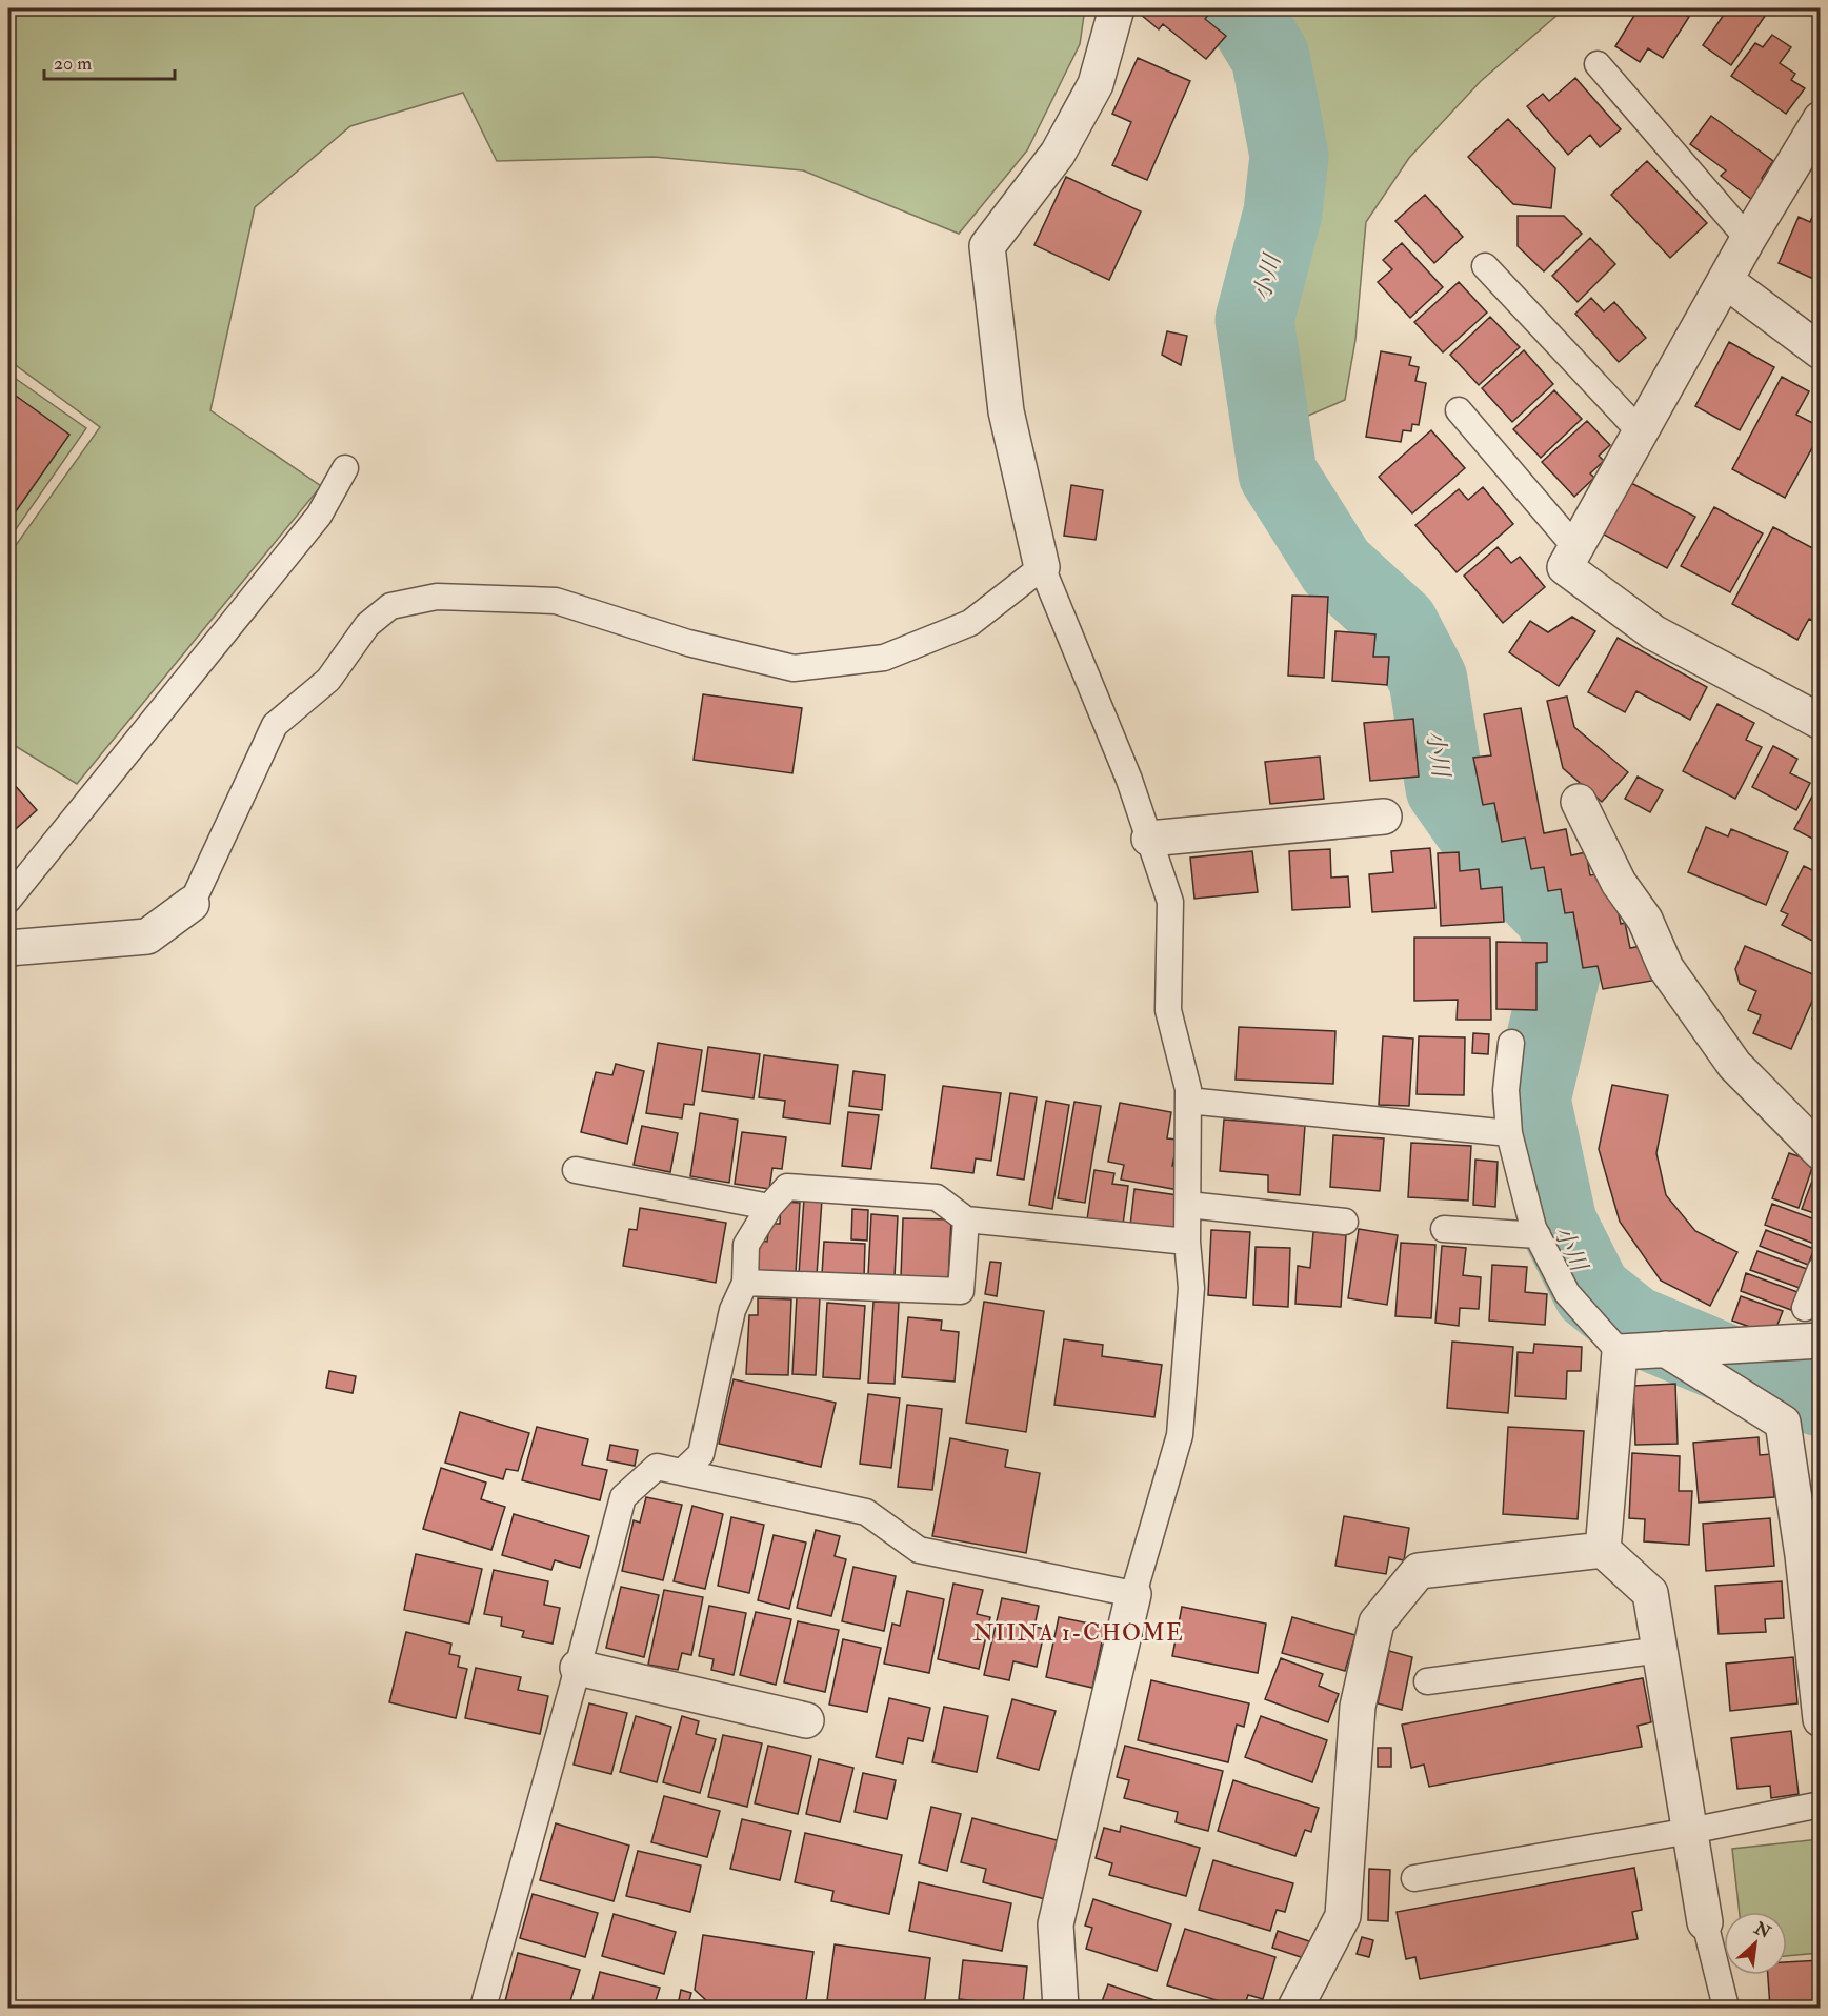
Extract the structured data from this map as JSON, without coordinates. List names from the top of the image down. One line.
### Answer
{"districts":["NIINA 1-CHOME"],"water":["小川"],"scale_bar":"20 m","north":"top right"}
